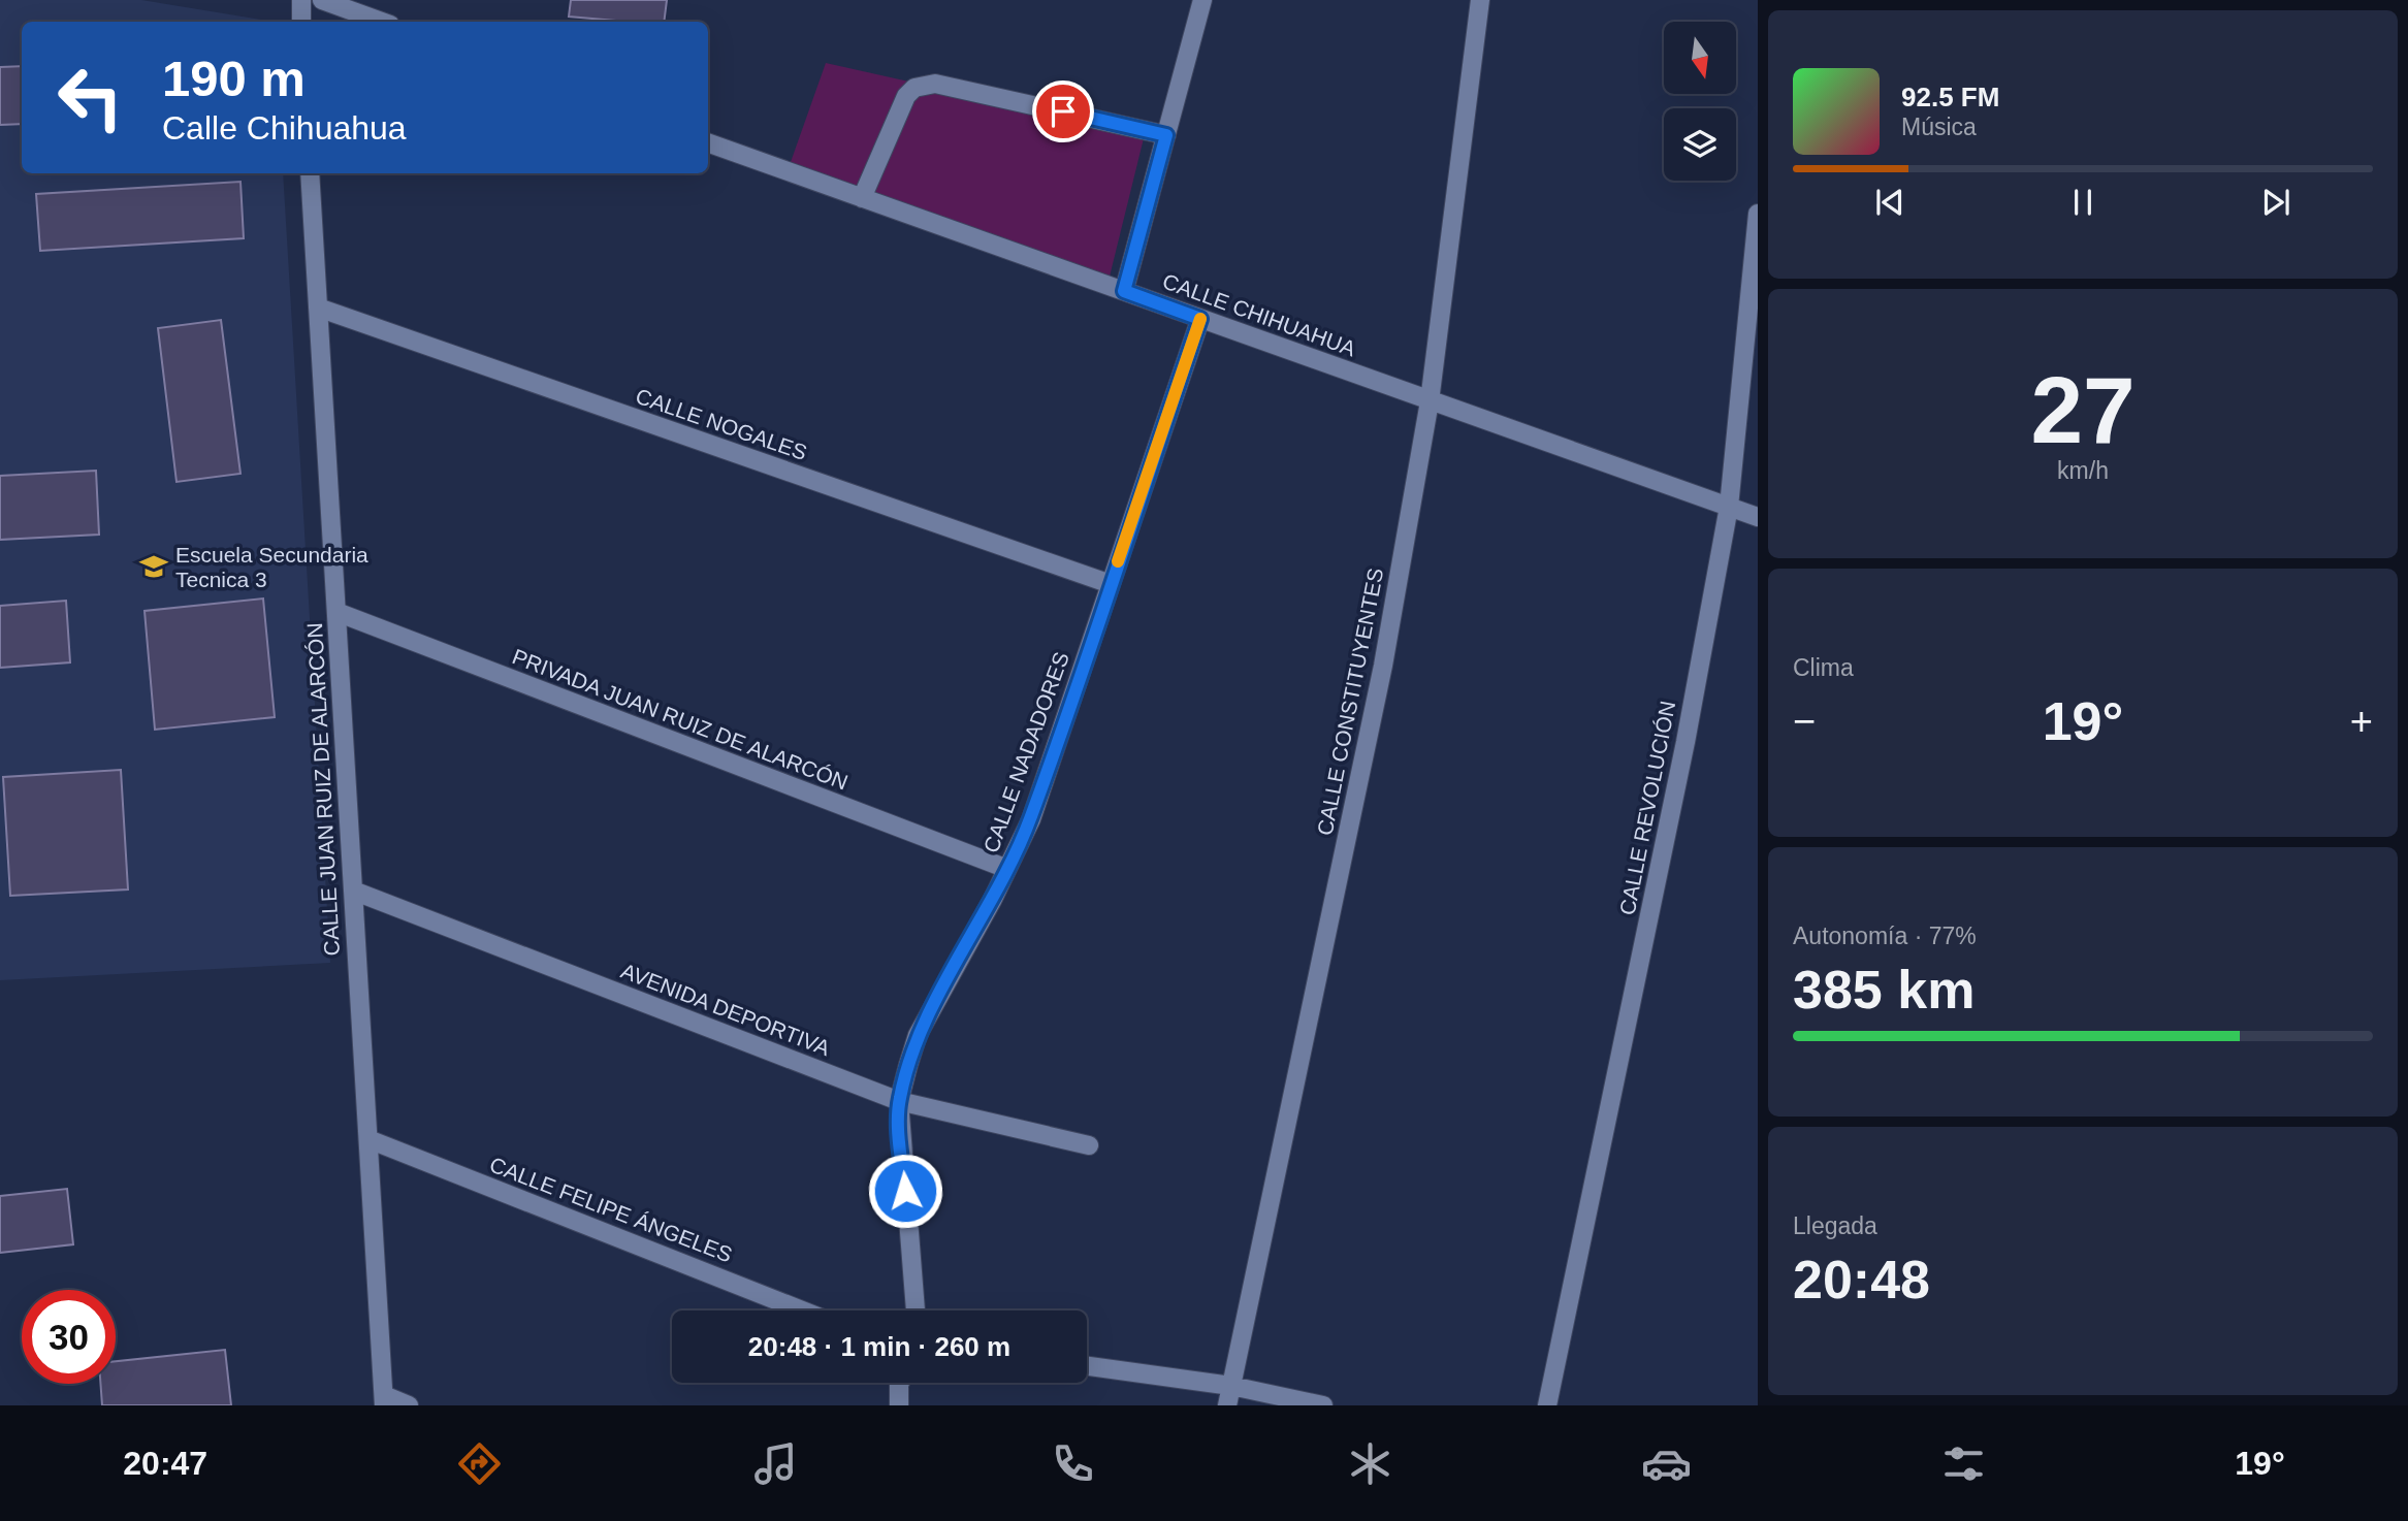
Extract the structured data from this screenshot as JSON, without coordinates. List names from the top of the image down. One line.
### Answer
{"streets":{"street":["CALLE CHIHUAHUA","CALLE NOGALES","CALLE CONSTITUYENTES","PRIVADA JUAN RUIZ DE ALARCÓN","CALLE NADADORES","CALLE JUAN RUIZ DE ALARCÓN","CALLE REVOLUCIÓN","AVENIDA DEPORTIVA","CALLE FELIPE ÁNGELES"]},"crossings":[["CALLE CHIHUAHUA","CALLE CONSTITUYENTES"],["CALLE CHIHUAHUA","CALLE NADADORES"],["CALLE CHIHUAHUA","CALLE REVOLUCIÓN"],["CALLE NOGALES","CALLE NADADORES"],["CALLE NOGALES","CALLE JUAN RUIZ DE ALARCÓN"],["PRIVADA JUAN RUIZ DE ALARCÓN","CALLE NADADORES"],["PRIVADA JUAN RUIZ DE ALARCÓN","CALLE JUAN RUIZ DE ALARCÓN"],["CALLE NADADORES","AVENIDA DEPORTIVA"],["CALLE JUAN RUIZ DE ALARCÓN","AVENIDA DEPORTIVA"],["CALLE JUAN RUIZ DE ALARCÓN","CALLE FELIPE ÁNGELES"]],"places":{"school or university":["Escuela Secundaria Tecnica 3"]},"north":"bottom","page":{"turn":["190 m","Calle Chihuahua"],"song":["92.5 FM","Música"],"tile":[["27","km/h"],"Clima",["Autonomía · 77%","385 km"],["Llegada","20:48"]],"heat":["−","19°","+"],"limit":"30","trip":"20:48 · 1 min · 260 m","tabs":["20:47","19°"]}}
